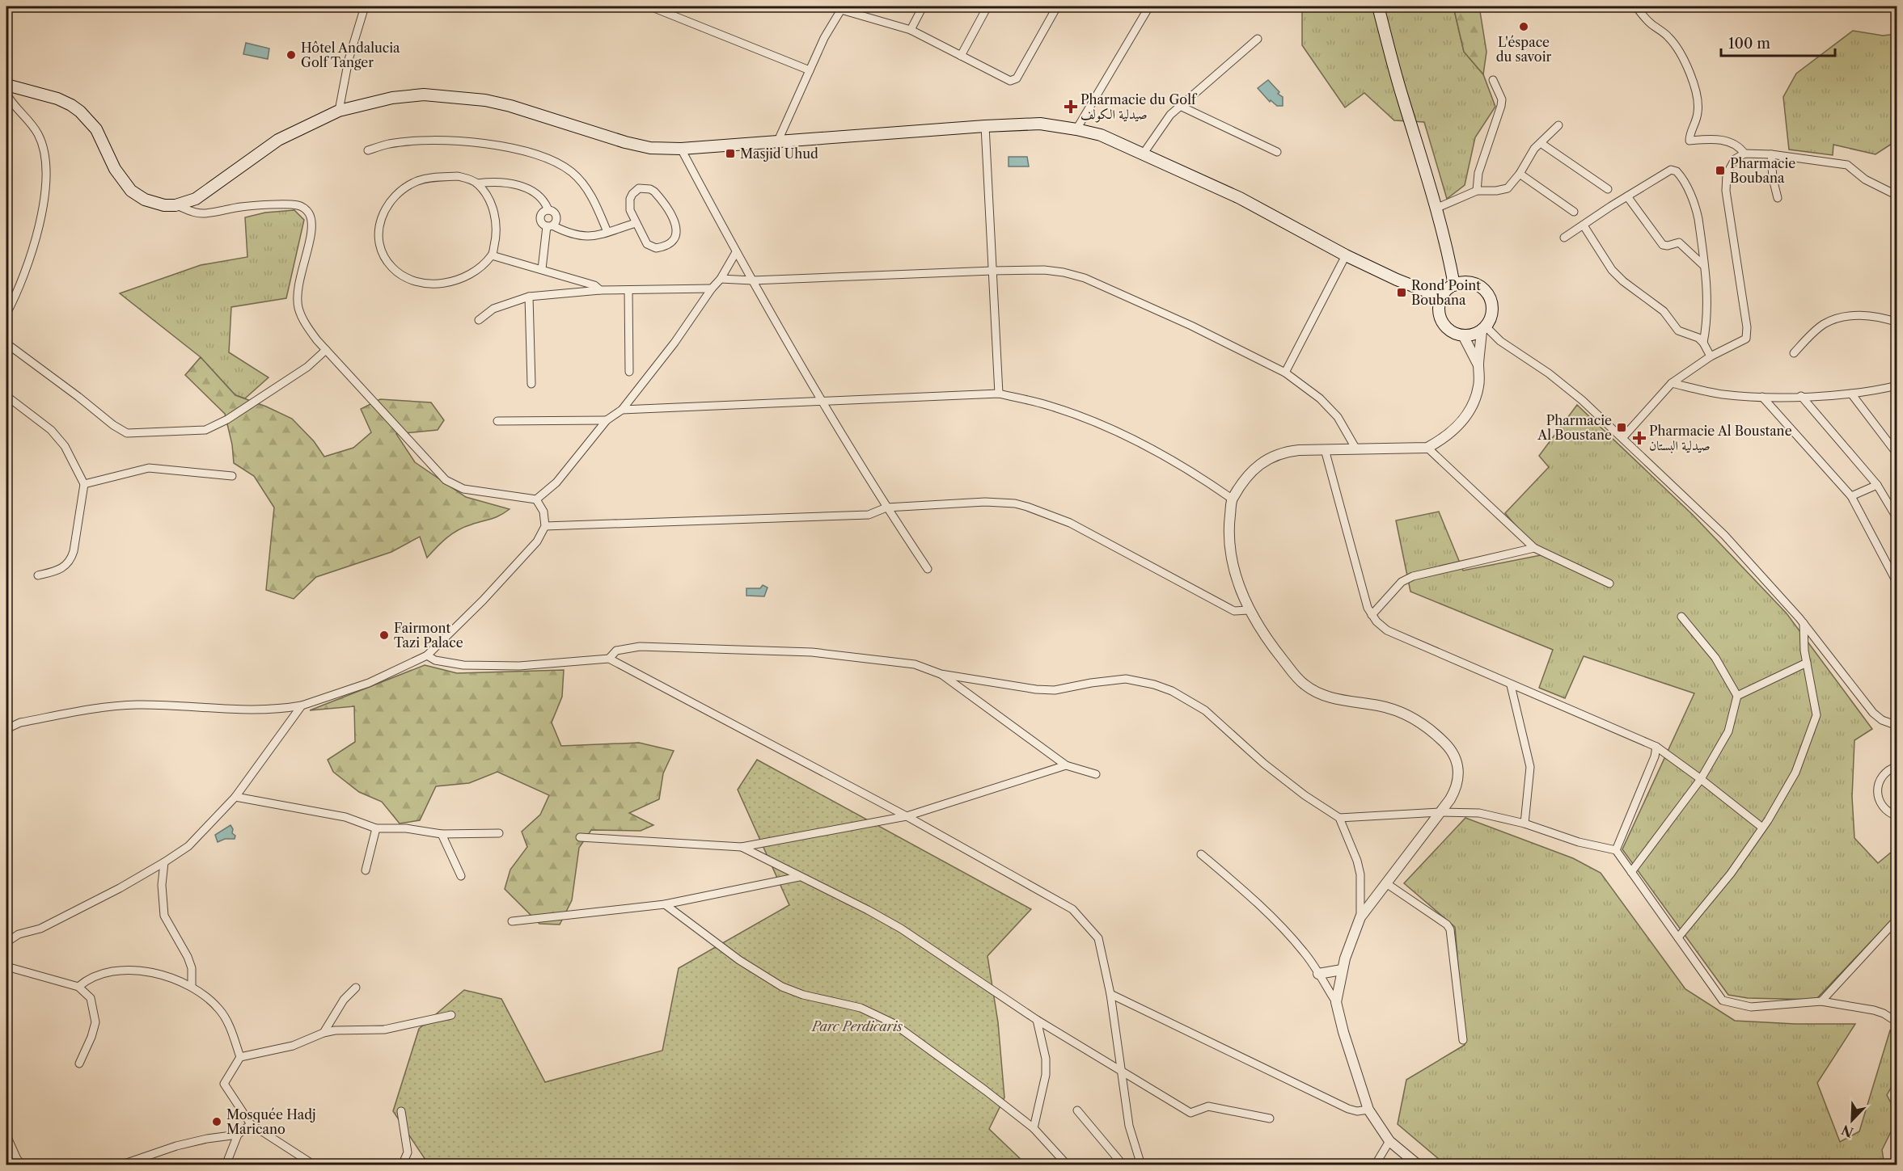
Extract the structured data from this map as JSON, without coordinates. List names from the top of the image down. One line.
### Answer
{"parks":["Parc Perdicaris"],"places":{"other":["L'éspace du savoir","Hôtel Andalucia Golf Tanger","Fairmont Tazi Palace","Mosquée Hadj Maricano"],"health":["Pharmacie du Golf صيدلية الكولف","Pharmacie Al Boustane صيدلية البستان"],"transit":["Masjid Uhud","Pharmacie Boubana","Rond Point Boubana","Pharmacie Al Boustane"]},"scale_bar":"100 m","north":"bottom left"}
